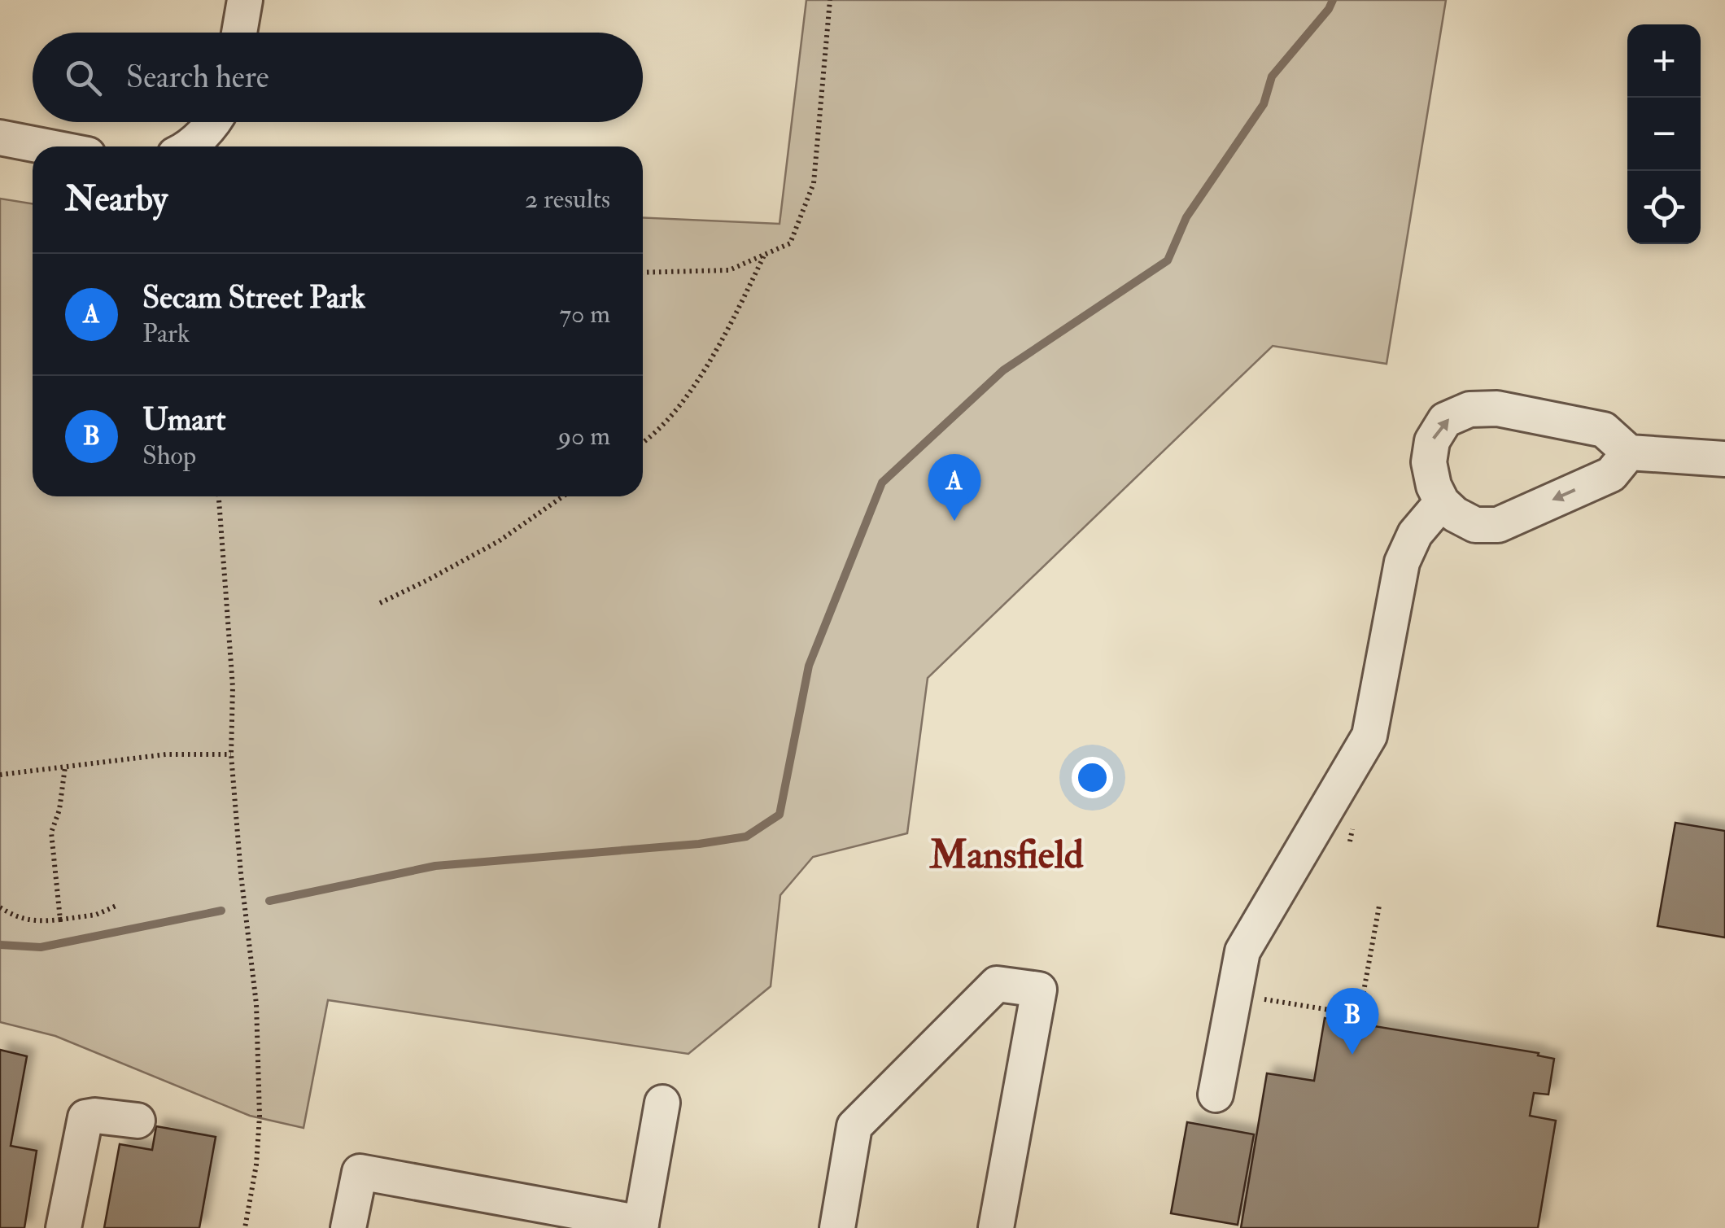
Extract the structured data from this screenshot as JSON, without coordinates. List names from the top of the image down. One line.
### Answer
{"districts":["Mansfield"],"page":{"map_buttons":["+","−"],"search":"Search here","heading":["Nearby","2 results"],"list":[{"mark":"A","name":"Secam Street Park","note":"Park","value":"70 m"},{"mark":"B","name":"Umart","note":"Shop","value":"90 m"}],"pins":["A","B"]}}
